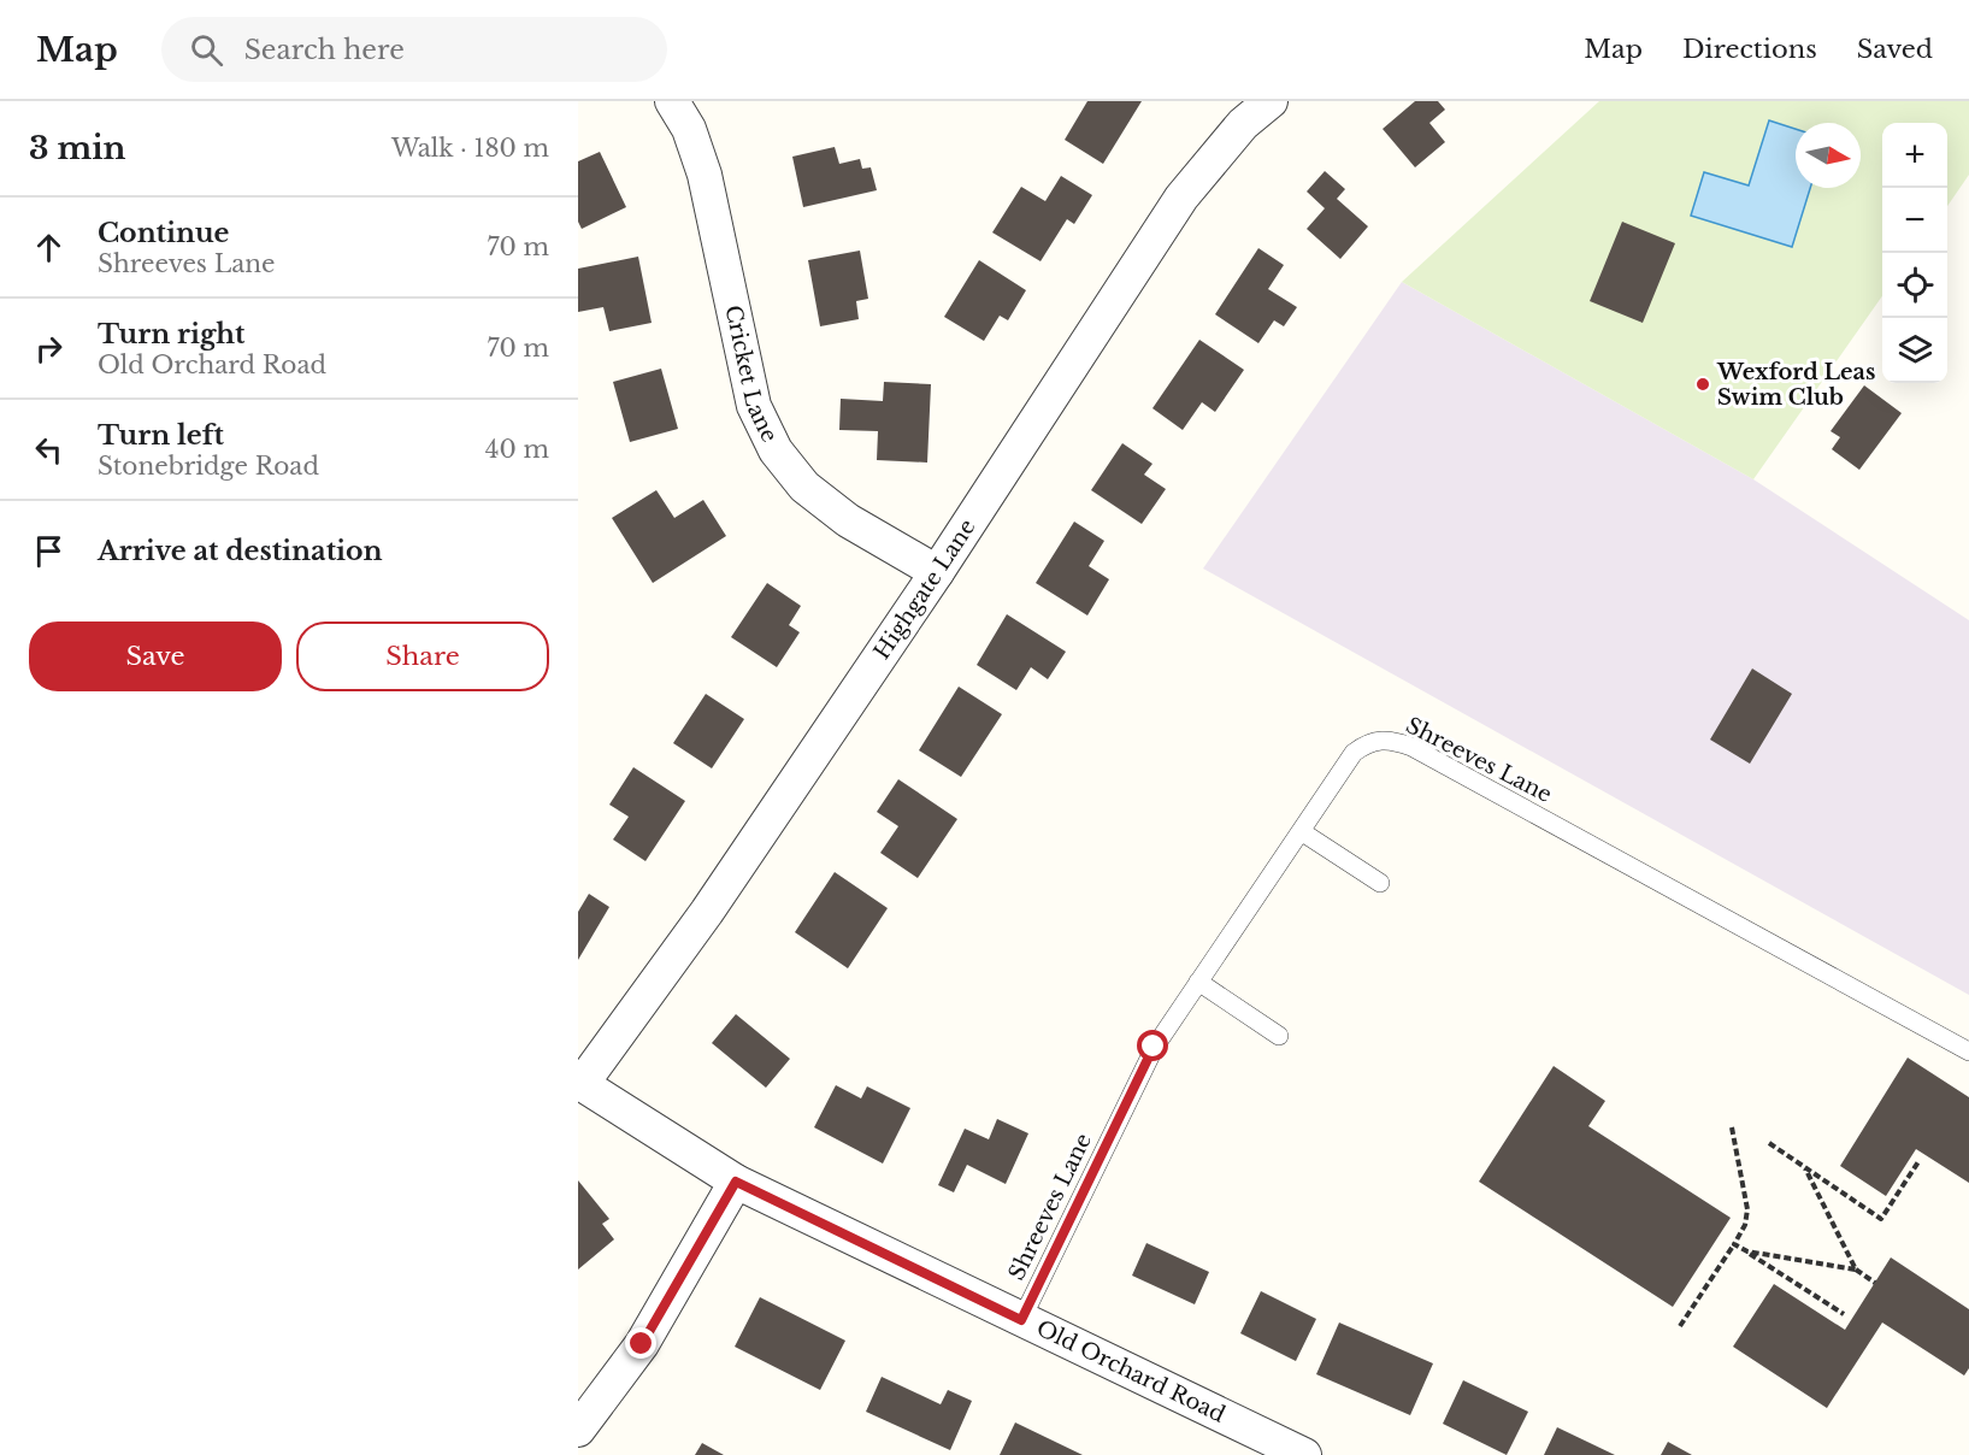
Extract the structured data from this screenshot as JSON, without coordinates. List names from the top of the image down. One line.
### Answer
{"streets":{"street":["Cricket Lane","Highgate Lane","Old Orchard Road"],"lane":["Shreeves Lane"]},"crossings":[["Cricket Lane","Highgate Lane"],["Highgate Lane","Old Orchard Road"],["Shreeves Lane","Old Orchard Road"]],"places":["Wexford Leas Swim Club"],"north":"right","page":{"header":"Map","search":"Search here","nav":["Map","Directions","Saved"],"heading":["3 min","Walk · 180 m"],"map_buttons":["+","−"],"list":[["Continue","Shreeves Lane","70 m"],["Turn right","Old Orchard Road","70 m"],["Turn left","Stonebridge Road","40 m"],"Arrive at destination"],"buttons":["Save","Share"]}}
